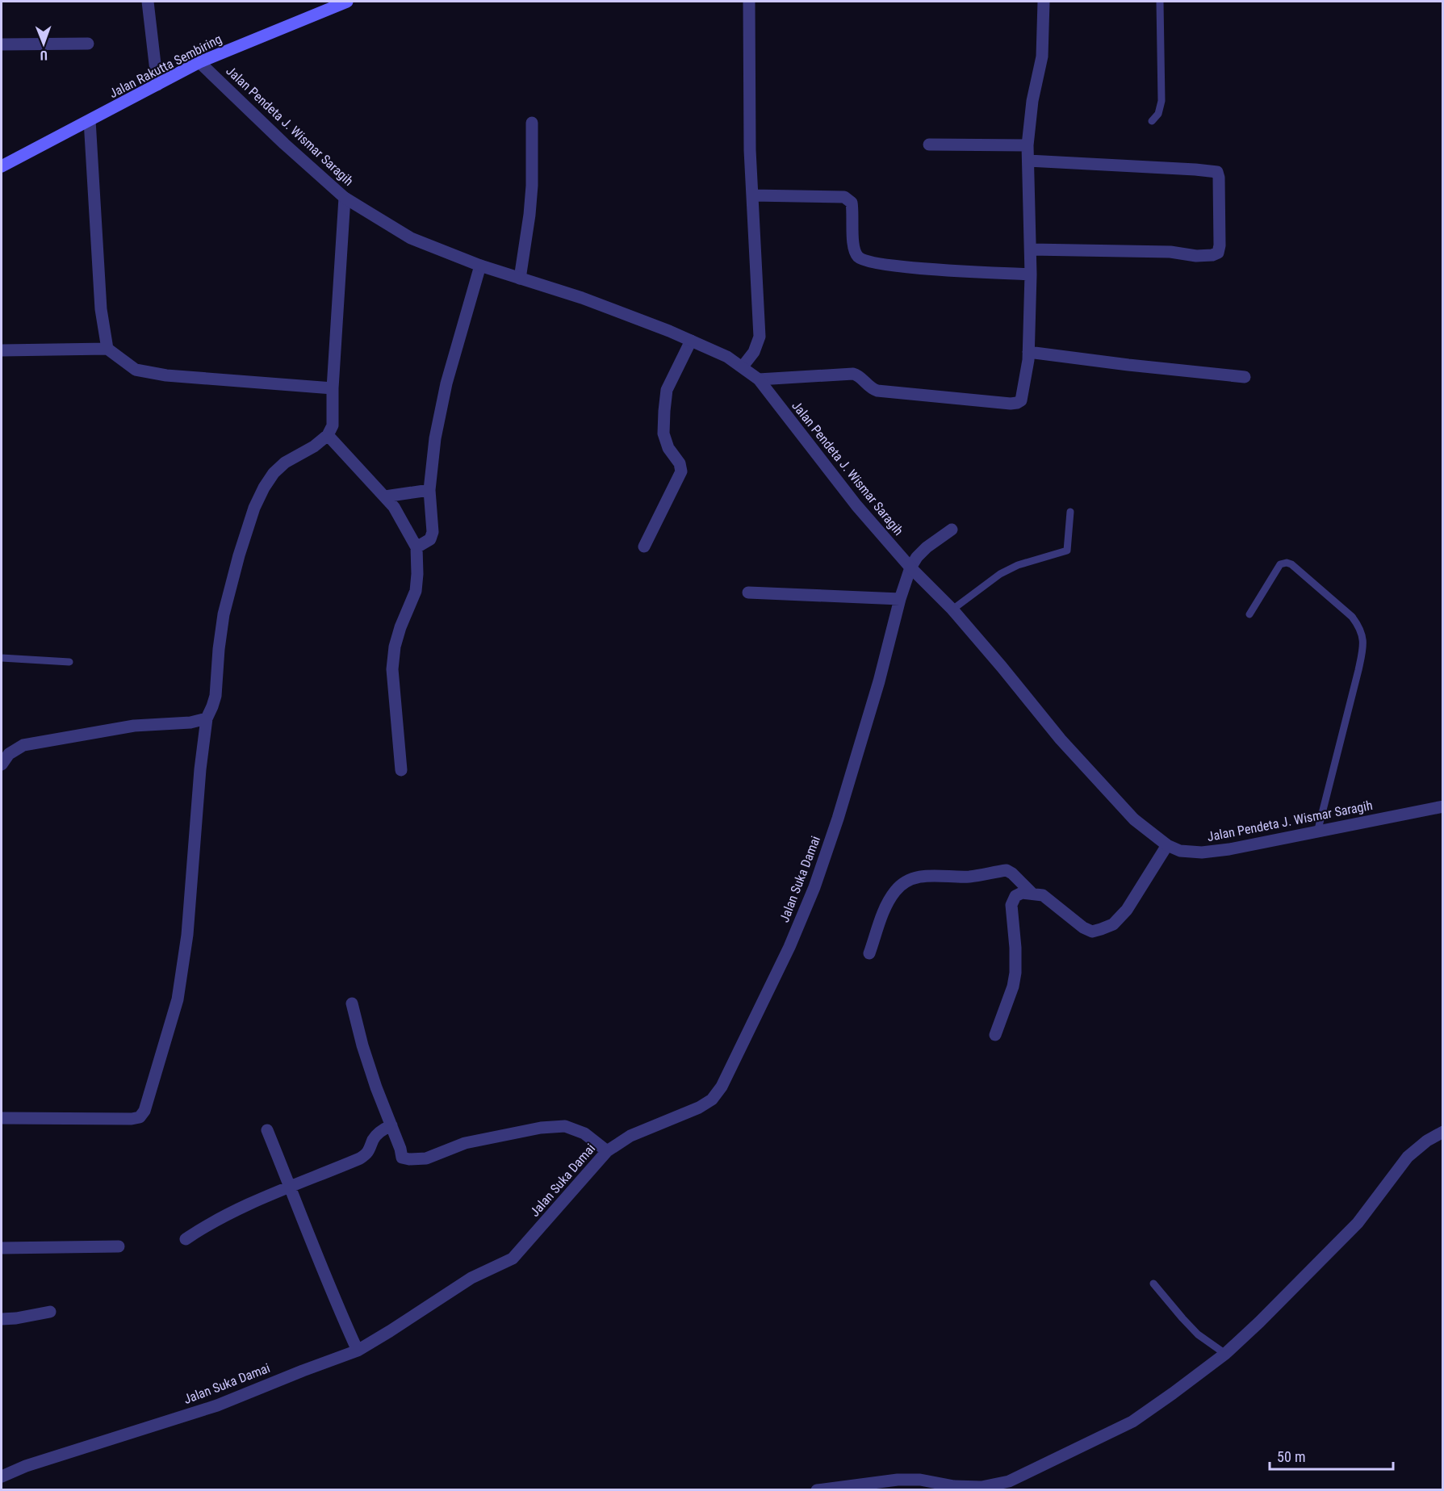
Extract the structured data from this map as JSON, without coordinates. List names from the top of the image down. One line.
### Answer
{"streets":{"main road":["Jalan Rakutta Sembiring"],"street":["Jalan Pendeta J. Wismar Saragih","Jalan Suka Damai"]},"crossings":[["Jalan Rakutta Sembiring","Jalan Pendeta J. Wismar Saragih"],["Jalan Pendeta J. Wismar Saragih","Jalan Suka Damai"]],"scale_bar":"50 m","north":"bottom"}
